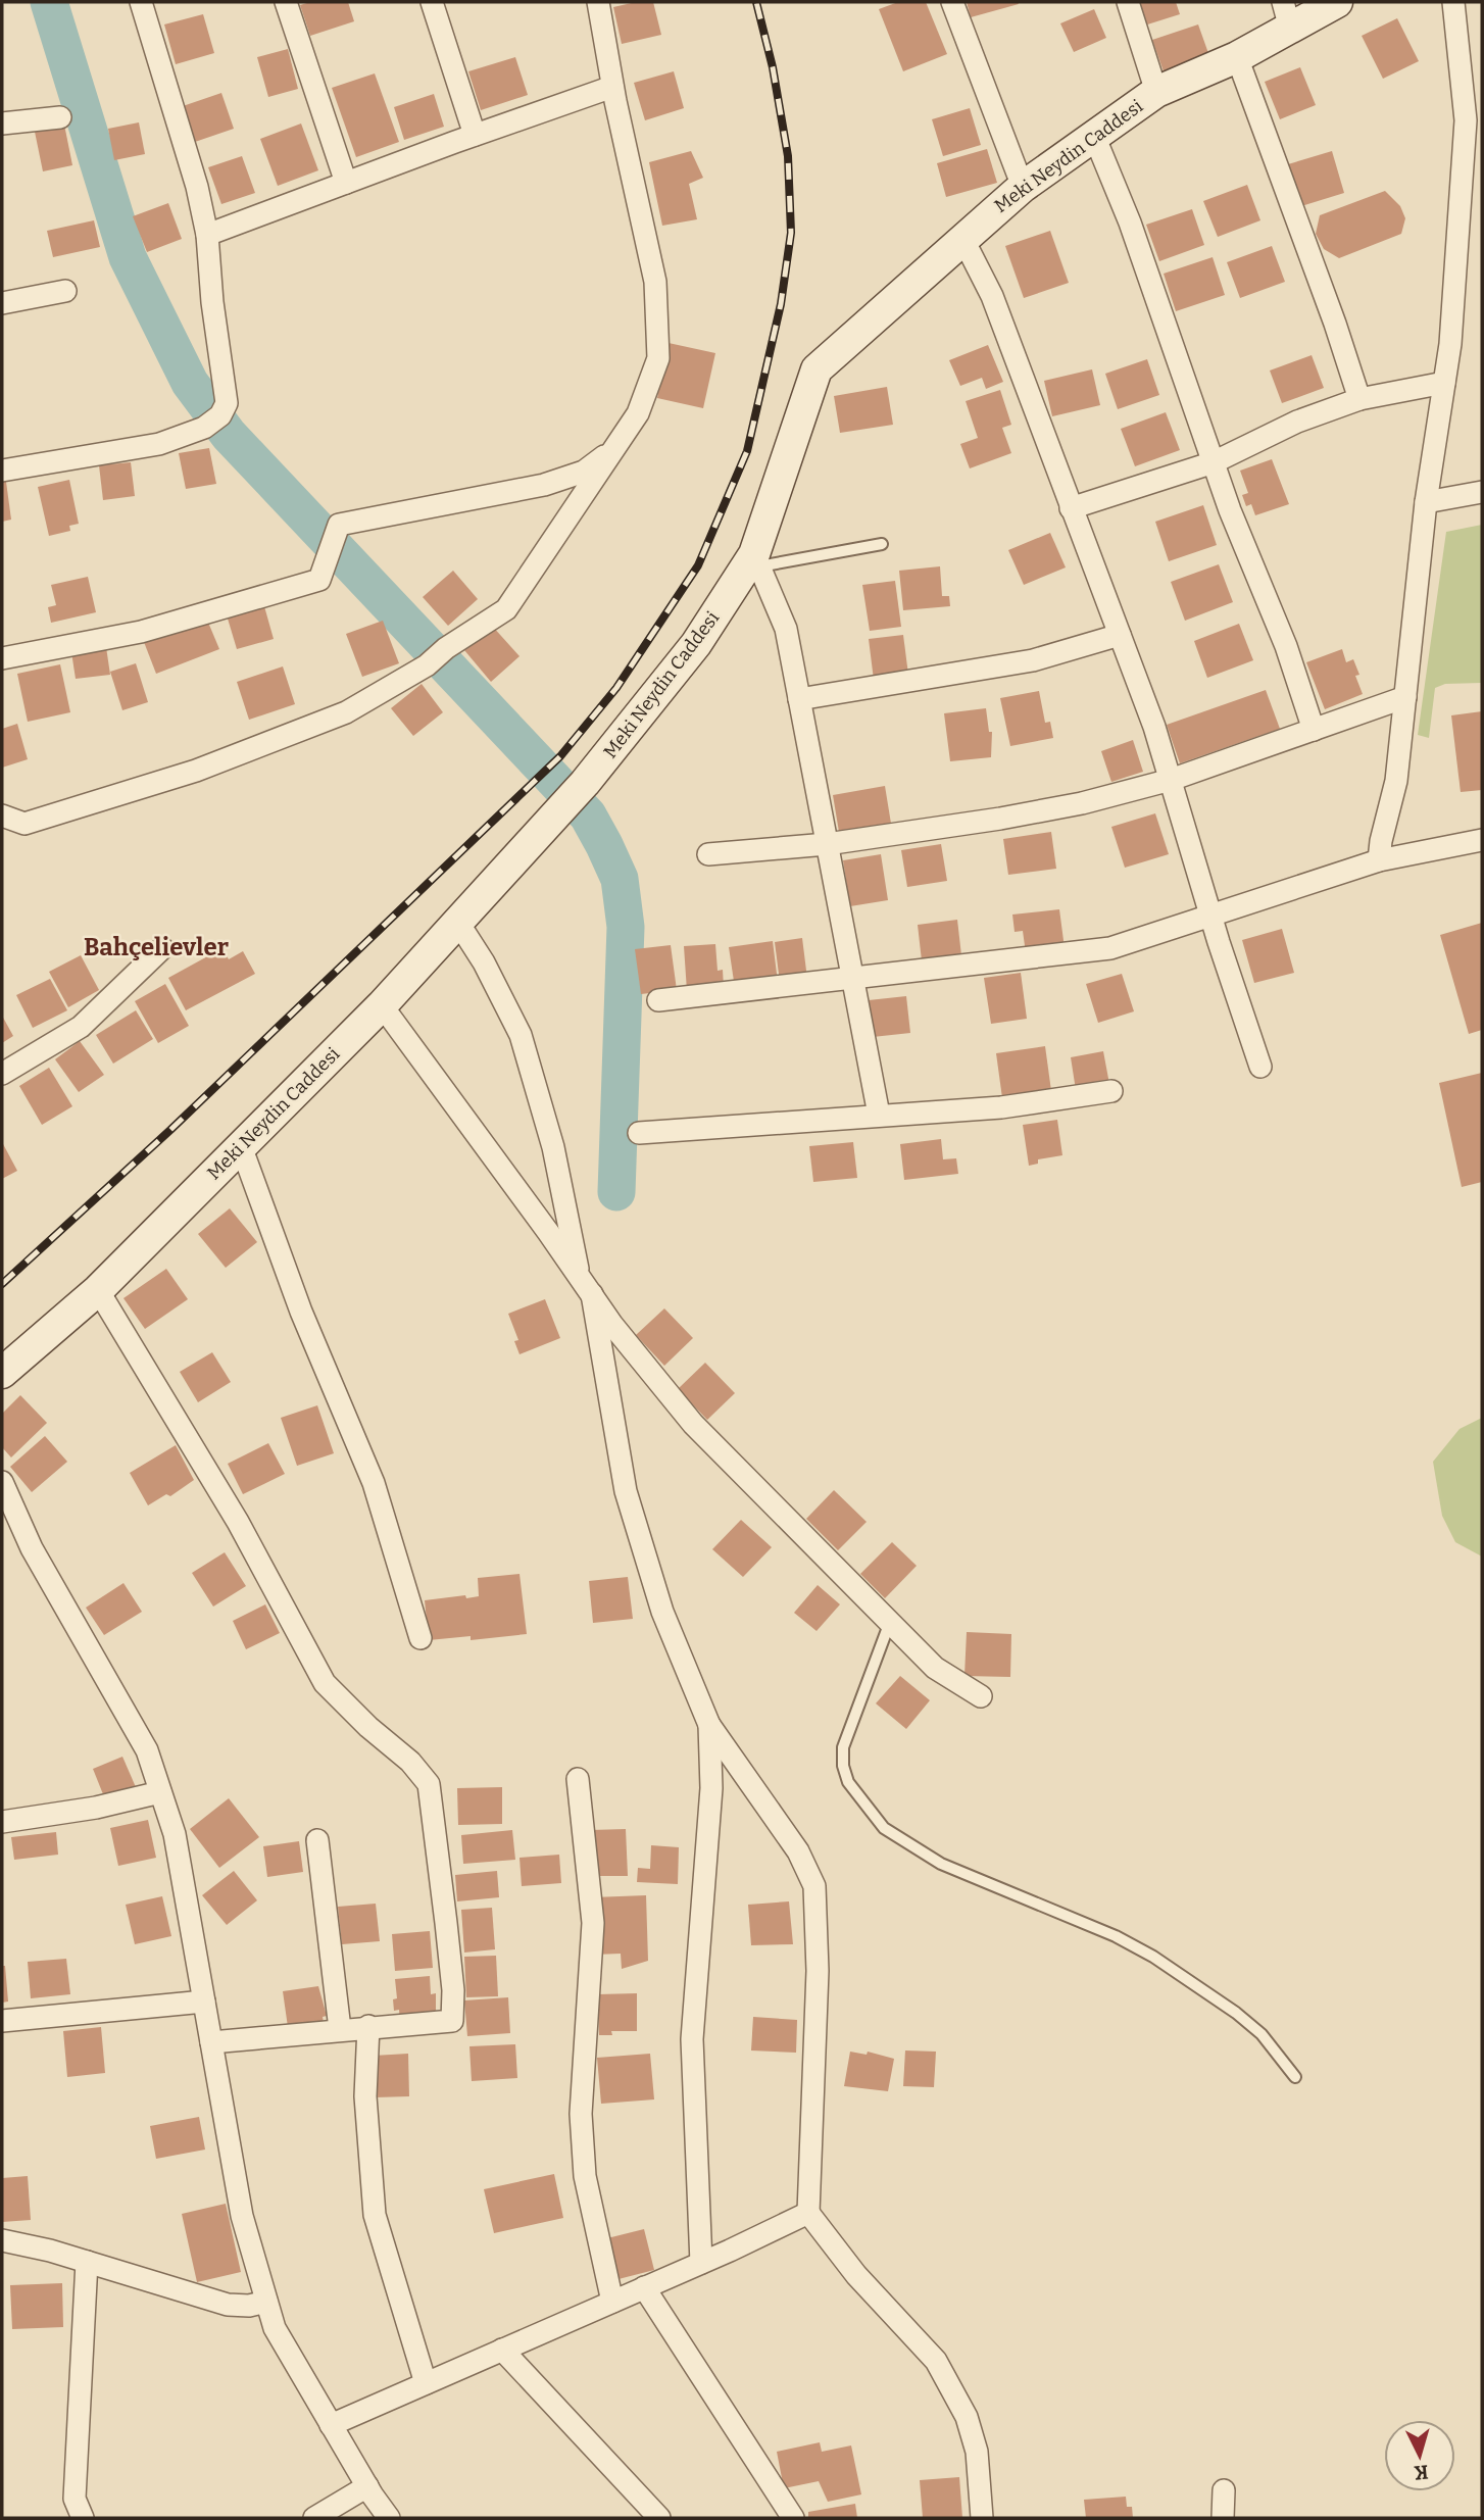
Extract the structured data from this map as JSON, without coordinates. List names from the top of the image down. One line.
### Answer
{"streets":{"street":["Meki Neydin Caddesi"]},"districts":["Bahçelievler"],"north":"bottom"}
